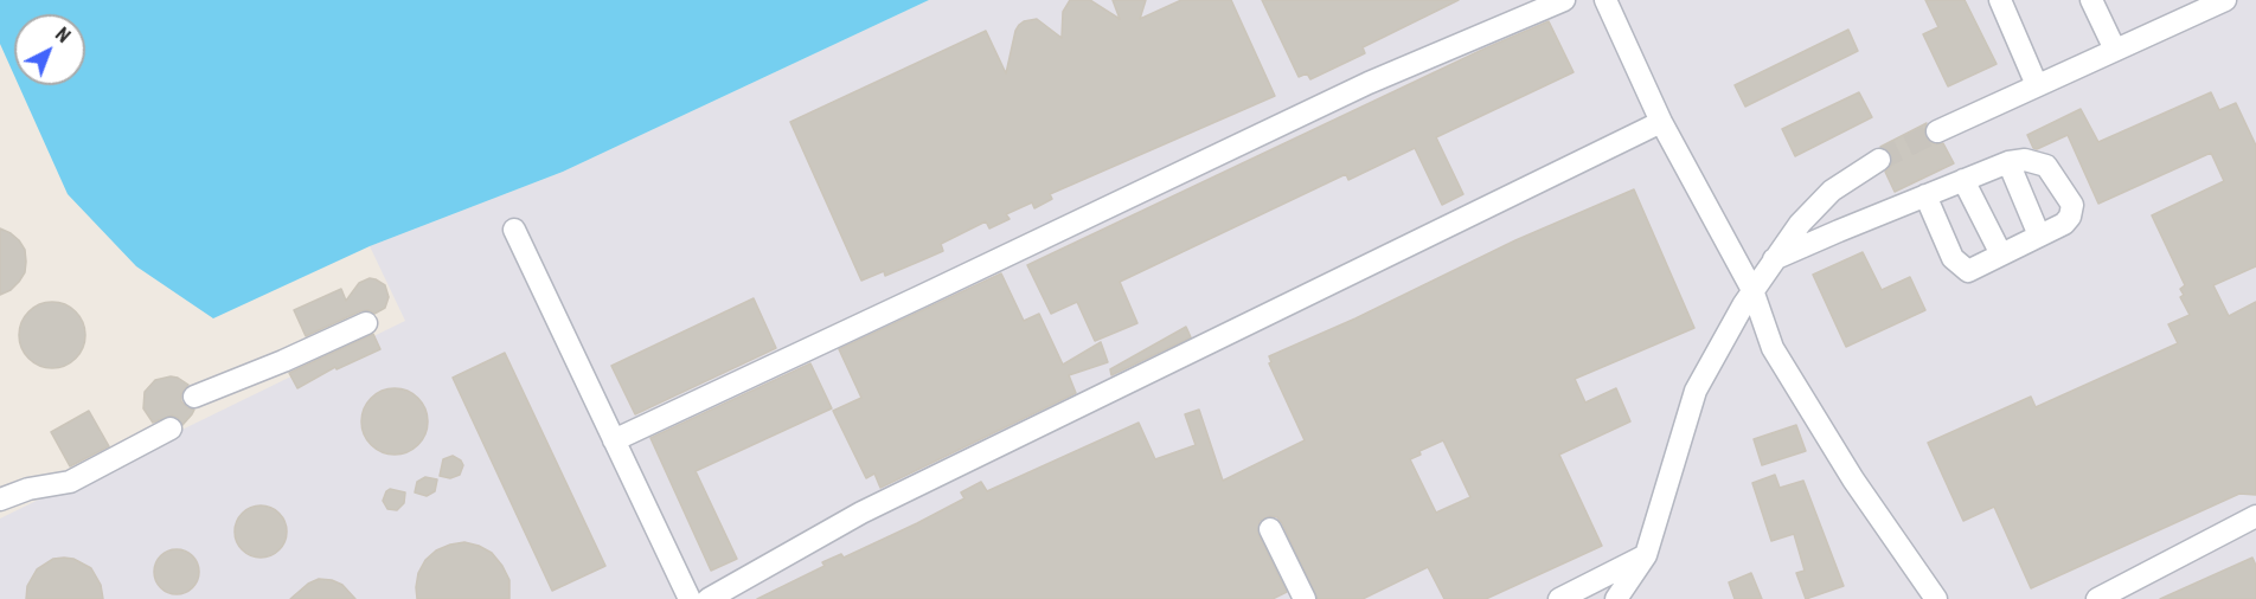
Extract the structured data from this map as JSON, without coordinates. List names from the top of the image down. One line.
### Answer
{"north":"top right"}
